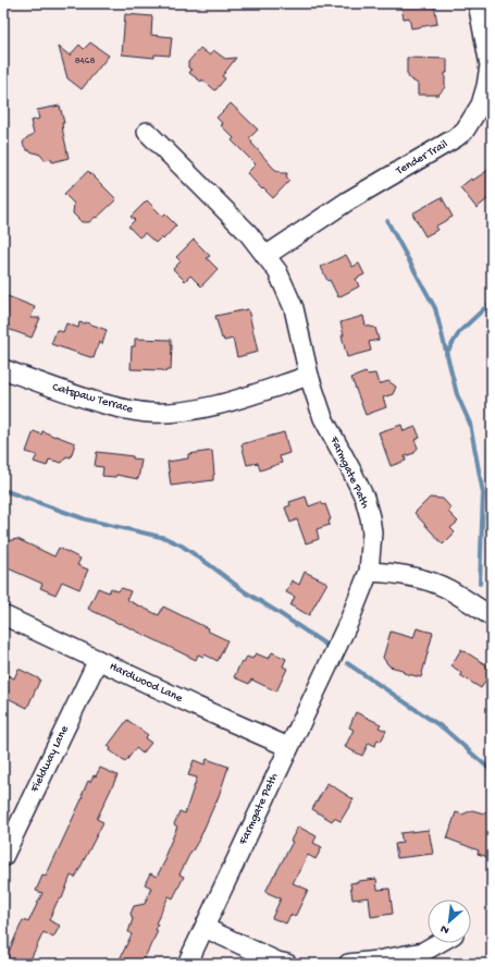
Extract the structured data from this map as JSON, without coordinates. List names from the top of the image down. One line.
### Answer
{"streets":{"street":["Tender Trail","Catspaw Terrace","Farmgate Path","Hardwood Lane","Fieldway Lane"]},"crossings":[["Tender Trail","Farmgate Path"],["Catspaw Terrace","Farmgate Path"],["Farmgate Path","Hardwood Lane"],["Hardwood Lane","Fieldway Lane"]],"house_numbers":["8468"],"north":"bottom left"}
